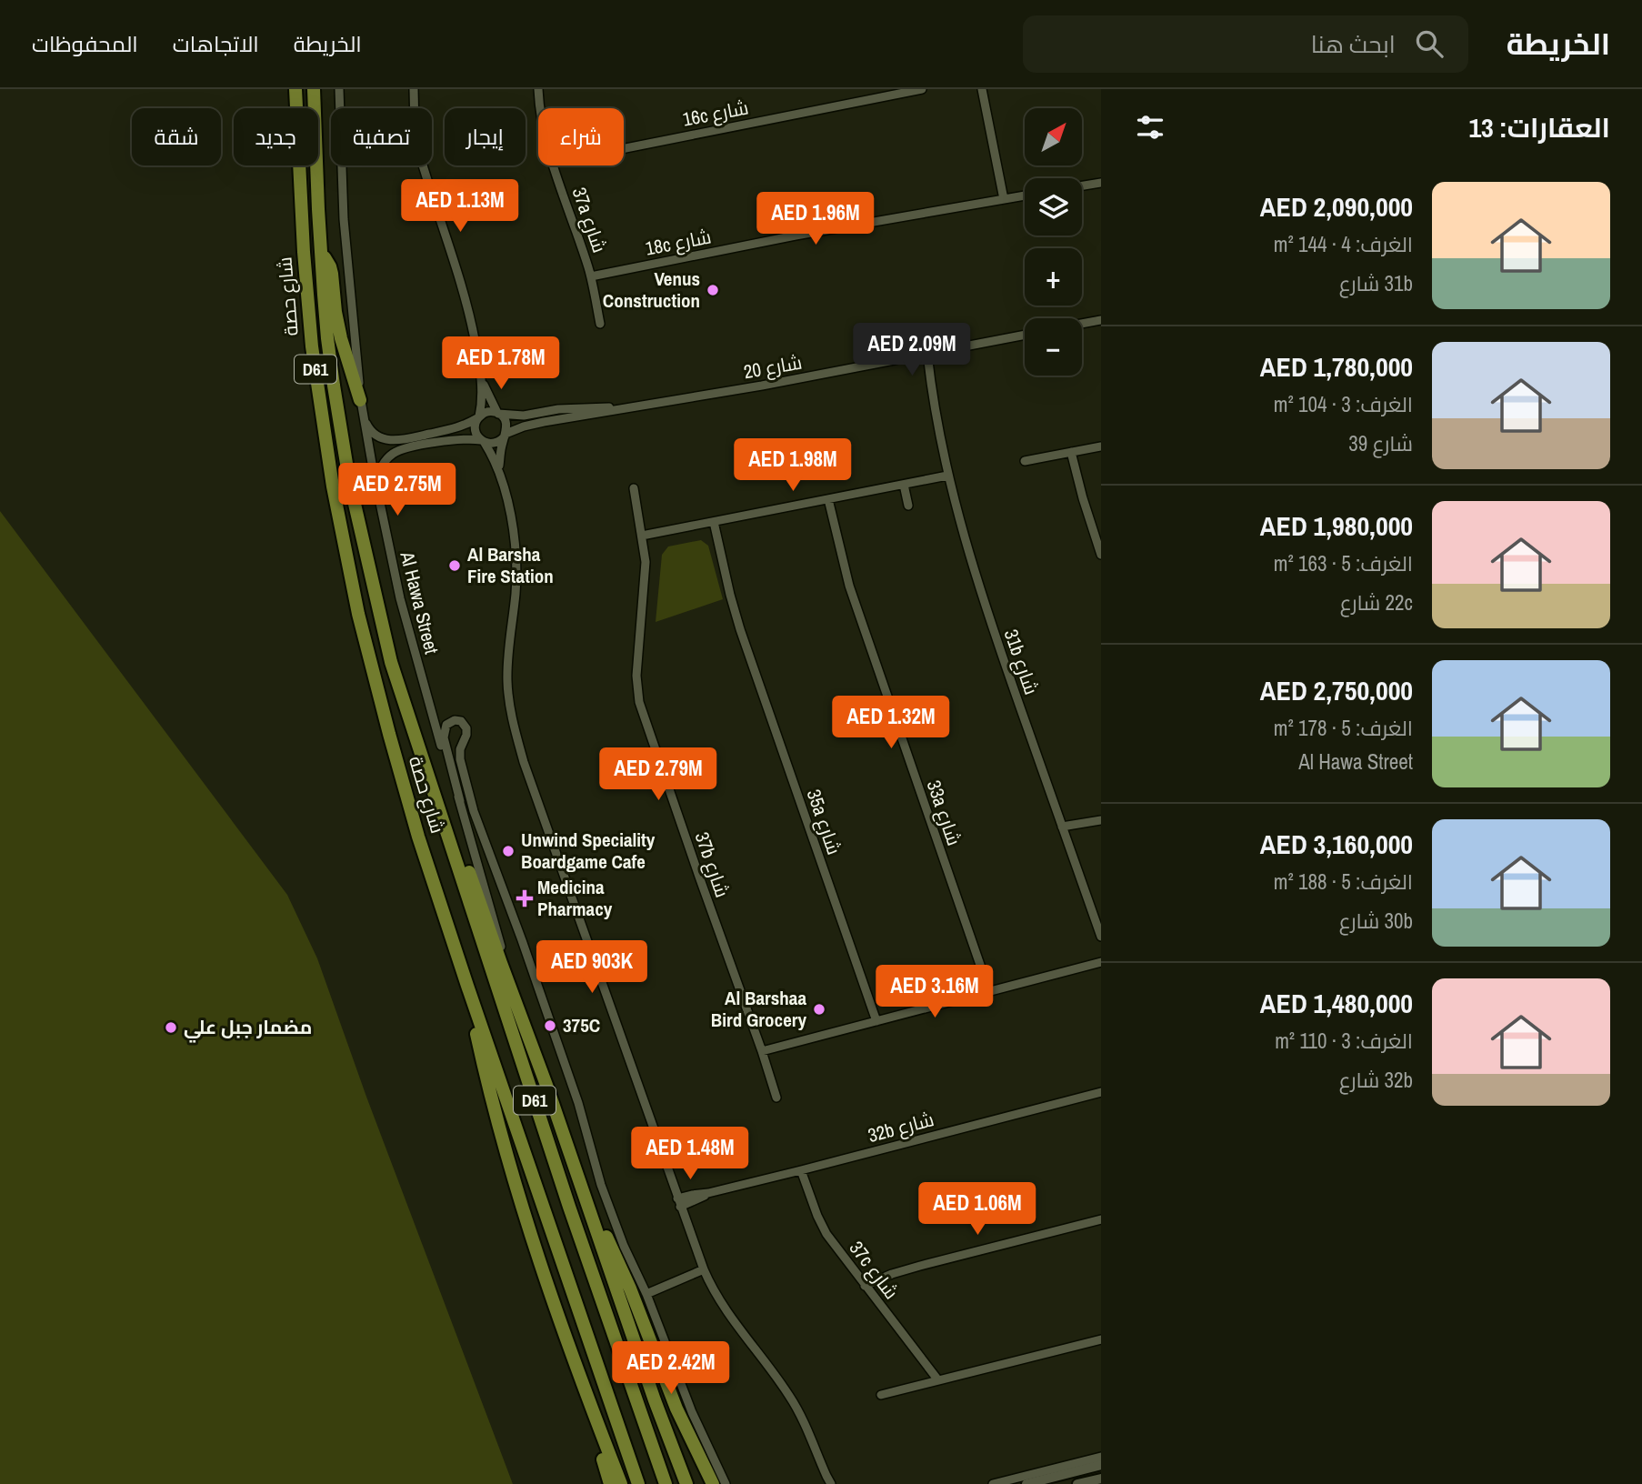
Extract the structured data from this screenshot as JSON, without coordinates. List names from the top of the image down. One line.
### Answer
{"streets":{"main road":["شارع حصة","D61"],"street":["16c شارع","37a شارع","18c شارع","شارع 20","Al Hawa Street","31b شارع","33a شارع","35a شارع","37b شارع","32b شارع","37c شارع"]},"crossings":[["37a شارع","18c شارع"],["شارع حصة","D61"],["شارع حصة","Al Hawa Street"],["شارع 20","31b شارع"],["32b شارع","37c شارع"]],"places":{"other":["Venus Construction","Al Barsha Fire Station","Unwind Speciality Boardgame Cafe","Al Barshaa Bird Grocery","375C","مضمار جبل علي"],"health":["Medicina Pharmacy"]},"north":"top right","page":{"header":"الخريطة","search":"ابحث هنا","nav":["الخريطة","الاتجاهات","المحفوظات"],"heading":"العقارات: 13","map_buttons":["+","−"],"chip":["شراء","إيجار","تصفية","جديد","شقة"],"list":[{"name":"AED 2,090,000","note":"الغرف: 4 · 144 m² · 31b شارع"},{"name":"AED 1,780,000","note":"الغرف: 3 · 104 m² · شارع 39"},{"name":"AED 1,980,000","note":"الغرف: 5 · 163 m² · 22c شارع"},{"name":"AED 2,750,000","note":"الغرف: 5 · 178 m² · Al Hawa Street"},{"name":"AED 3,160,000","note":"الغرف: 5 · 188 m² · 30b شارع"},{"name":"AED 1,480,000","note":"الغرف: 3 · 110 m² · 32b شارع"}],"price":["AED 1.13M","AED 1.96M","AED 2.09M","AED 1.78M","AED 1.98M","AED 2.75M","AED 1.32M","AED 2.79M","AED 903K","AED 3.16M","AED 1.48M","AED 1.06M","AED 2.42M"]}}
